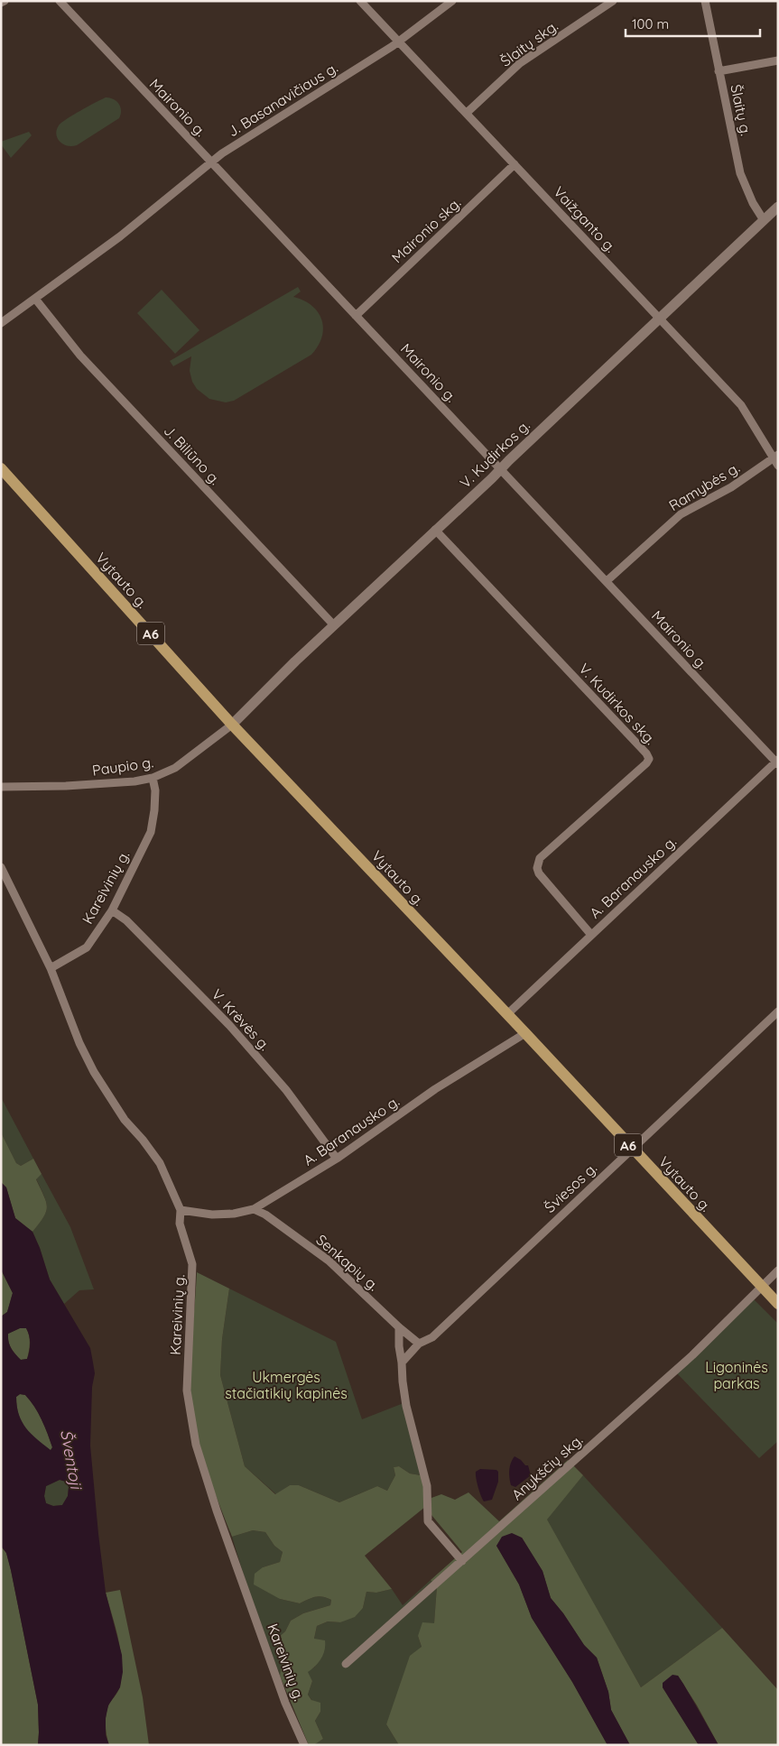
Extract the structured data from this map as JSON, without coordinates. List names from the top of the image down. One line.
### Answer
{"streets":{"main road":["Vytauto g.","A6"],"street":["Šlaitų skg.","J. Basanavičiaus g.","Maironio g.","Šlaitų g.","Vaižganto g.","Maironio skg.","V. Kudirkos g.","J. Biliūno g.","Ramybės g.","V. Kudirkos skg.","Paupio g.","A. Baranausko g.","Kareivinių g.","V. Krėvės g.","Šviesos g.","Senkapių g.","Anykščių skg."]},"crossings":[["Šlaitų skg.","Vaižganto g."],["J. Basanavičiaus g.","Maironio g."],["J. Basanavičiaus g.","Vaižganto g."],["J. Basanavičiaus g.","J. Biliūno g."],["Maironio g.","Maironio skg."],["Maironio g.","V. Kudirkos g."],["Maironio g.","Ramybės g."],["Maironio g.","A. Baranausko g."],["Šlaitų g.","V. Kudirkos g."],["Vaižganto g.","Maironio skg."],["Vaižganto g.","V. Kudirkos g."],["Vaižganto g.","Ramybės g."],["V. Kudirkos g.","J. Biliūno g."],["V. Kudirkos g.","Vytauto g."],["V. Kudirkos g.","V. Kudirkos skg."],["V. Kudirkos g.","Paupio g."],["Vytauto g.","Paupio g."],["Vytauto g.","A. Baranausko g."],["Vytauto g.","Šviesos g."],["Vytauto g.","Anykščių skg."],["V. Kudirkos skg.","A. Baranausko g."],["Paupio g.","Kareivinių g."],["A. Baranausko g.","Kareivinių g."],["A. Baranausko g.","V. Krėvės g."],["A. Baranausko g.","Senkapių g."],["Kareivinių g.","V. Krėvės g."],["Šviesos g.","Senkapių g."]],"water":["Šventoji"],"parks":["Ligoninės parkas","Ukmergės stačiatikių kapinės"],"scale_bar":"100 m"}
